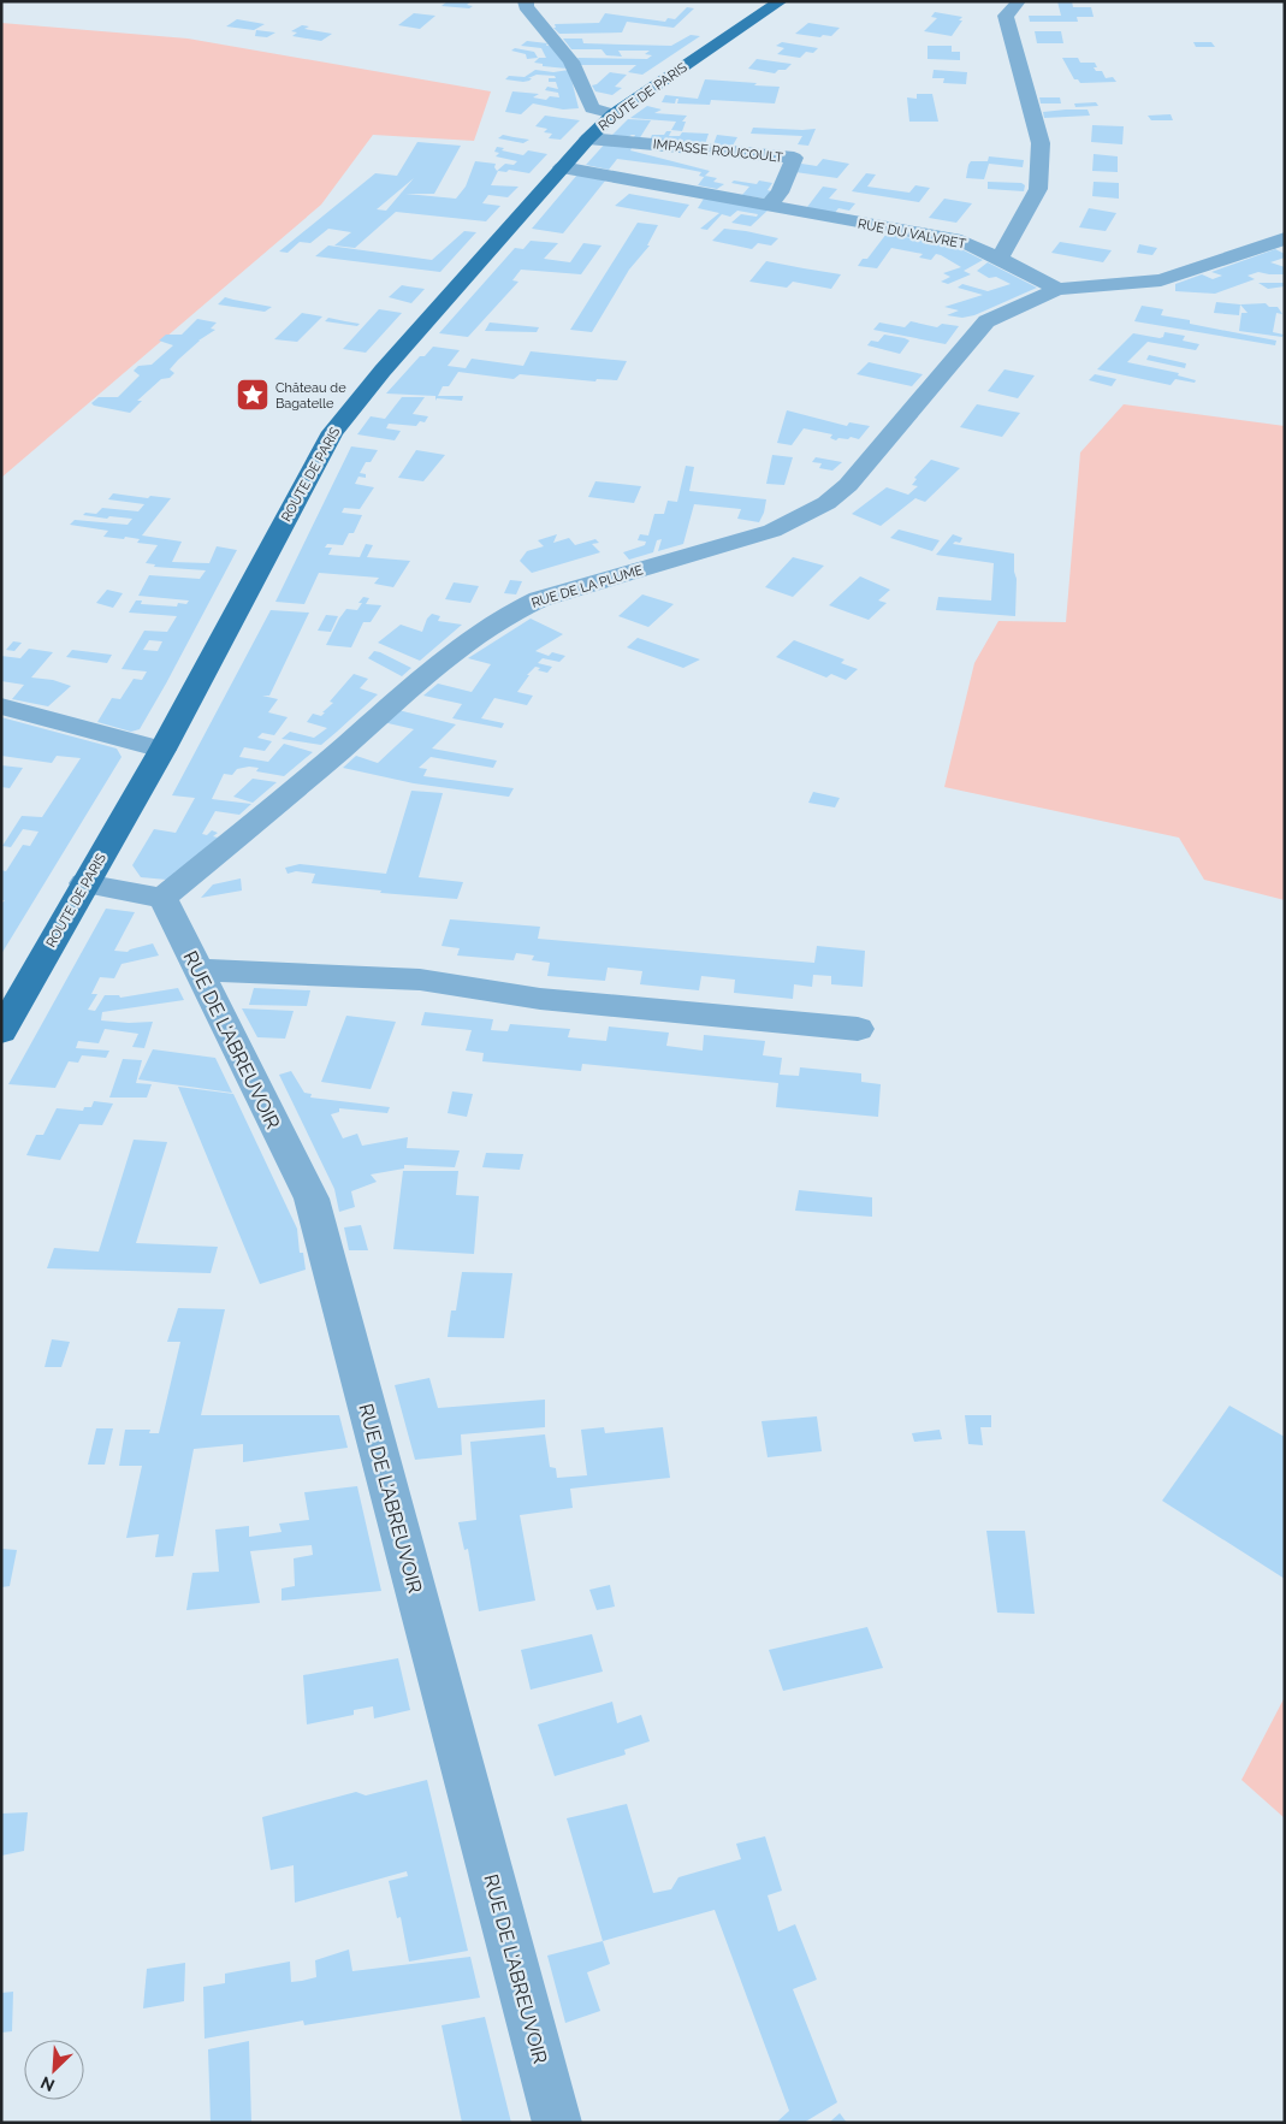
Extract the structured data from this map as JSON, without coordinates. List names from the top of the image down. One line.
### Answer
{"streets":{"main road":["ROUTE DE PARIS"],"street":["IMPASSE ROUCOULT","RUE DU VALVRET","RUE DE LA PLUME","RUE DE L'ABREUVOIR"]},"crossings":[["ROUTE DE PARIS","IMPASSE ROUCOULT"],["ROUTE DE PARIS","RUE DU VALVRET"],["IMPASSE ROUCOULT","RUE DU VALVRET"],["RUE DU VALVRET","RUE DE LA PLUME"],["RUE DE LA PLUME","RUE DE L'ABREUVOIR"]],"places":{"place":["Château de Bagatelle"]},"north":"bottom left"}
